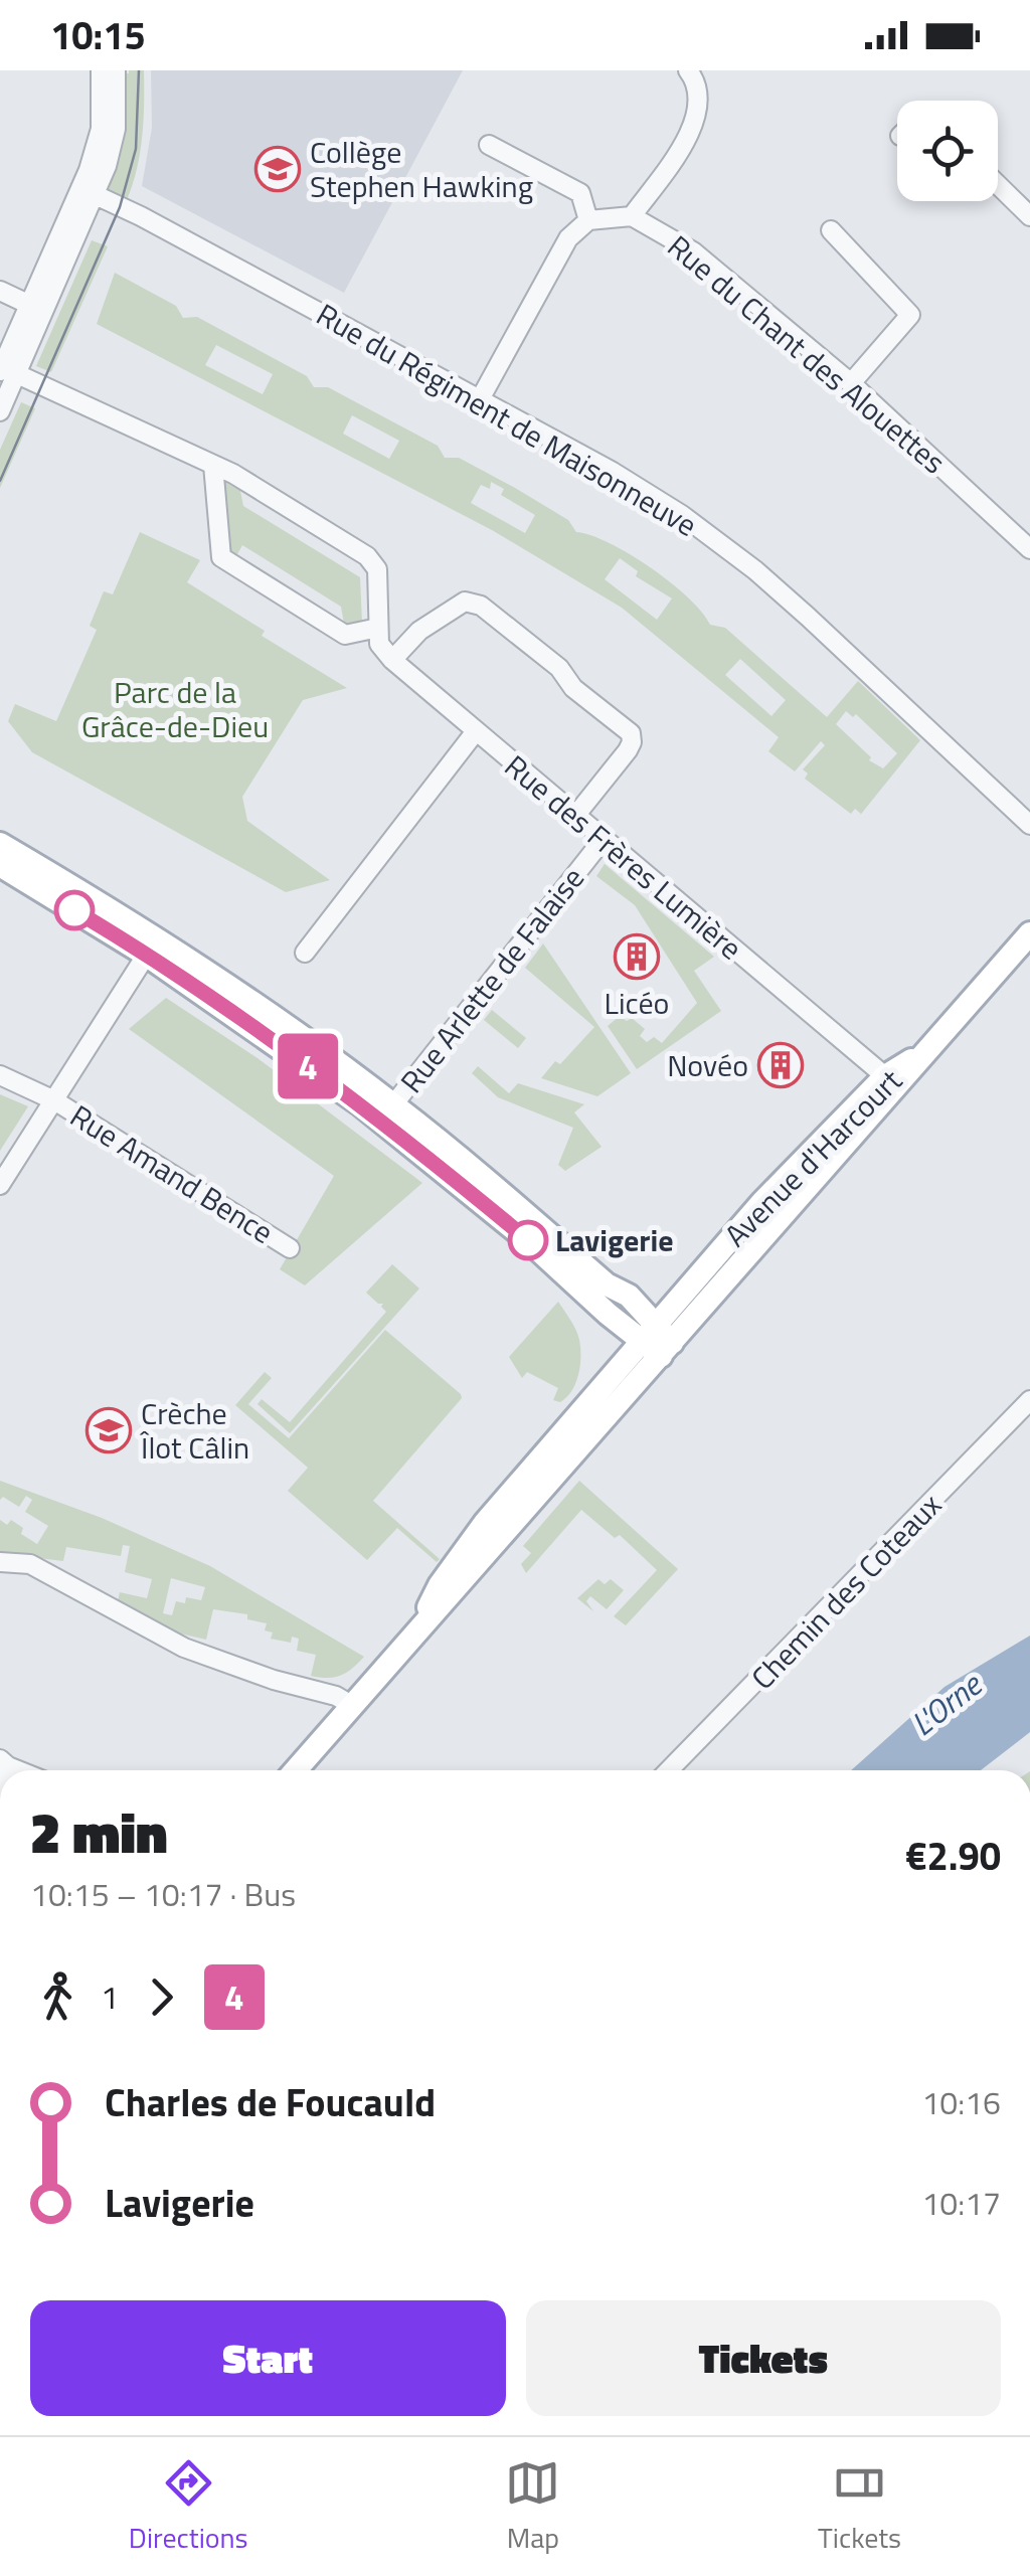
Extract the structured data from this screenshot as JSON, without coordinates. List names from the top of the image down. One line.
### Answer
{"streets":{"main road":["Avenue d'Harcourt"],"street":["Rue du Chant des Alouettes","Rue du Régiment de Maisonneuve","Rue des Frères Lumière","Rue Arlette de Falaise","Rue Amand Bence","Chemin des Coteaux"]},"crossings":[["Rue des Frères Lumière","Rue Arlette de Falaise"],["Rue des Frères Lumière","Avenue d'Harcourt"]],"water":["L'Orne"],"parks":["Parc de la Grâce-de-Dieu"],"places":{"school or university":["Collège Stephen Hawking","Crèche Îlot Câlin"],"building":["Licéo","Novéo"],"other":["Lavigerie"]},"lines":["bus line 4"],"page":{"status":"10:15","on_map":"4","heading":["2 min","10:15 – 10:17 · Bus","€2.90"],"legs":["1","4"],"list":[{"name":"Charles de Foucauld","value":"10:16"},{"name":"Lavigerie","value":"10:17"}],"buttons":["Start","Tickets"],"tabs":["Directions","Map","Tickets"]}}
